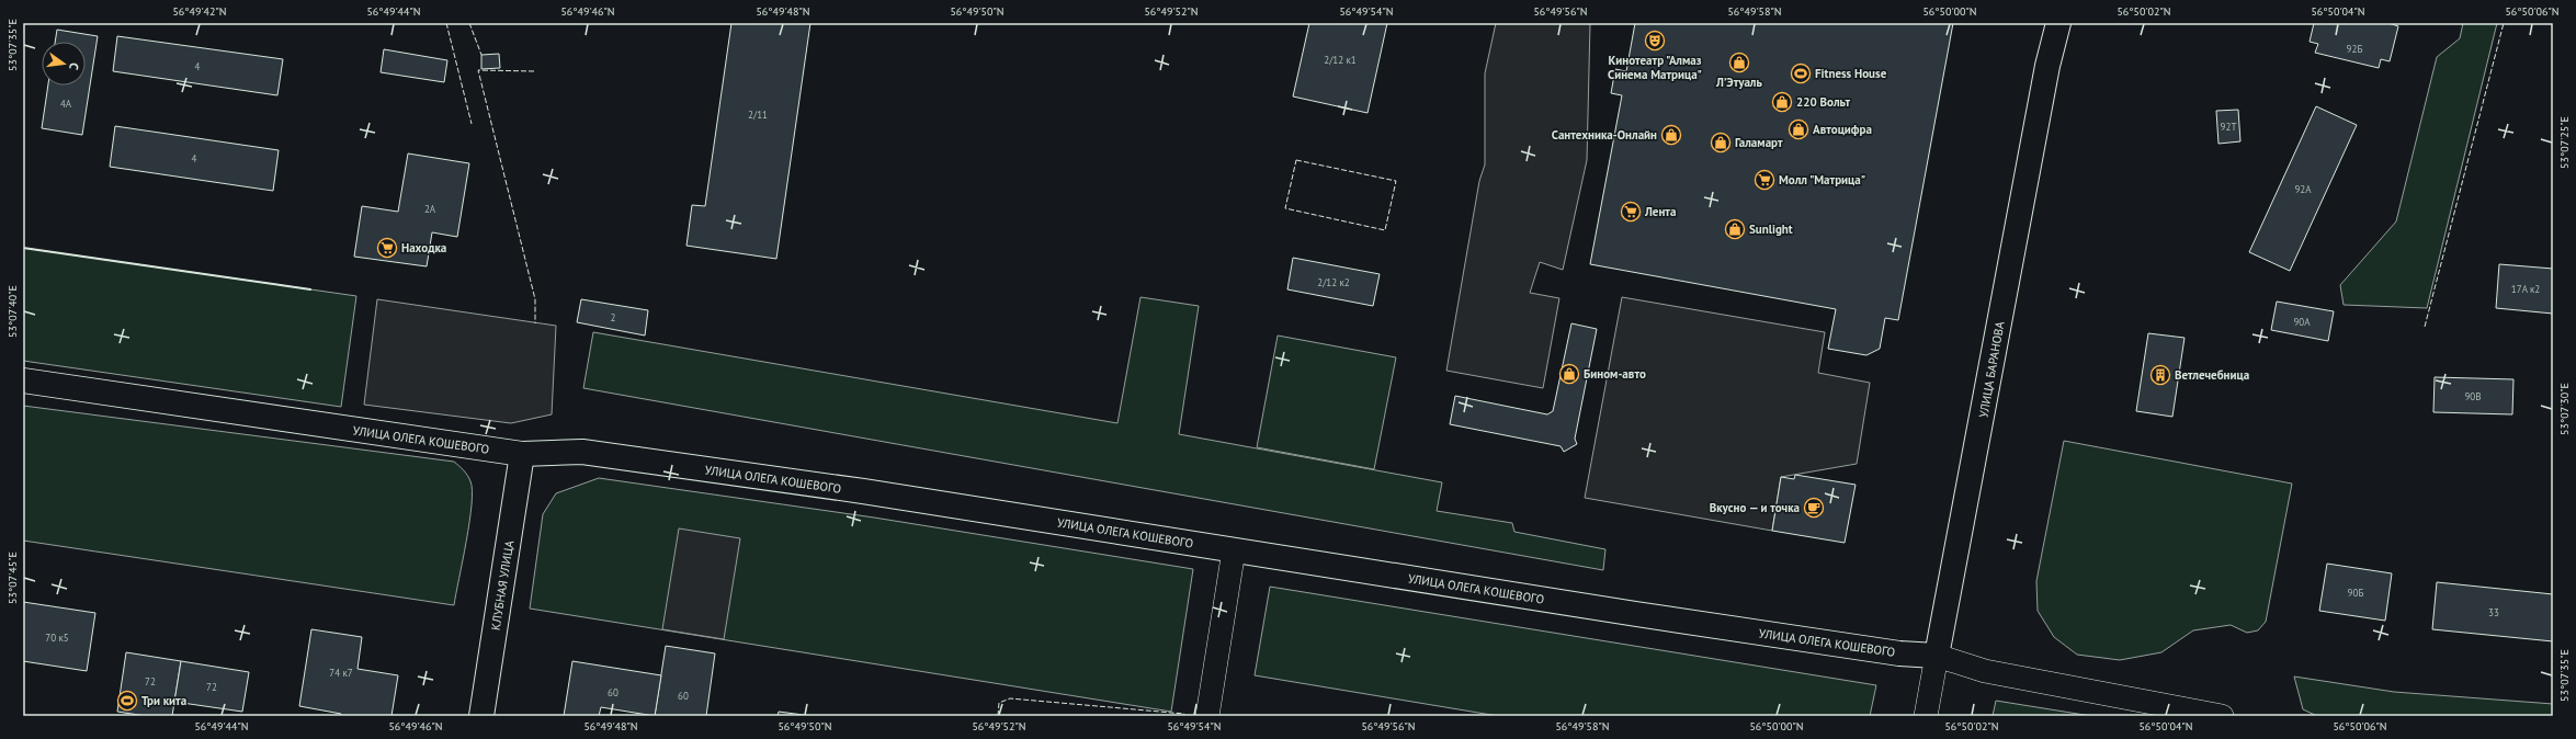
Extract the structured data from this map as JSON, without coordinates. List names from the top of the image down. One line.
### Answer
{"streets":{"main road":["УЛИЦА БАРАНОВА","УЛИЦА ОЛЕГА КОШЕВОГО","КЛУБНАЯ УЛИЦА"]},"crossings":[["УЛИЦА БАРАНОВА","УЛИЦА ОЛЕГА КОШЕВОГО"],["УЛИЦА ОЛЕГА КОШЕВОГО","КЛУБНАЯ УЛИЦА"]],"places":{"theatre":["Кинотеатр \"Алмаз Синема Матрица\""],"shop":["Л’Этуаль","220 Вольт","Автоцифра","Сантехника-Онлайн","Галамарт","Sunlight","Бином-авто"],"sports":["Fitness House","Три кита"],"supermarket":["Молл \"Матрица\"","Лента","Находка"],"building":["Ветлечебница"],"cafe":["Вкусно — и точка"]},"house_numbers":["92Б","2/12 к1","4","4А","2/11","92Т","4","92А","2А","2/12 к2","17А к2","2","90А","90В","90Б","33","70 к5","74 к7","72","72","60","60"],"north":"right","coordinates":["56°49'42\"N","56°49'44\"N","56°49'46\"N","56°49'48\"N","56°49'50\"N","56°49'52\"N","56°49'54\"N","56°49'56\"N","56°49'58\"N","56°50'00\"N","56°50'02\"N","56°50'04\"N","56°50'06\"N","53°07'35\"E","53°07'25\"E","53°07'40\"E","53°07'30\"E","53°07'45\"E"]}
